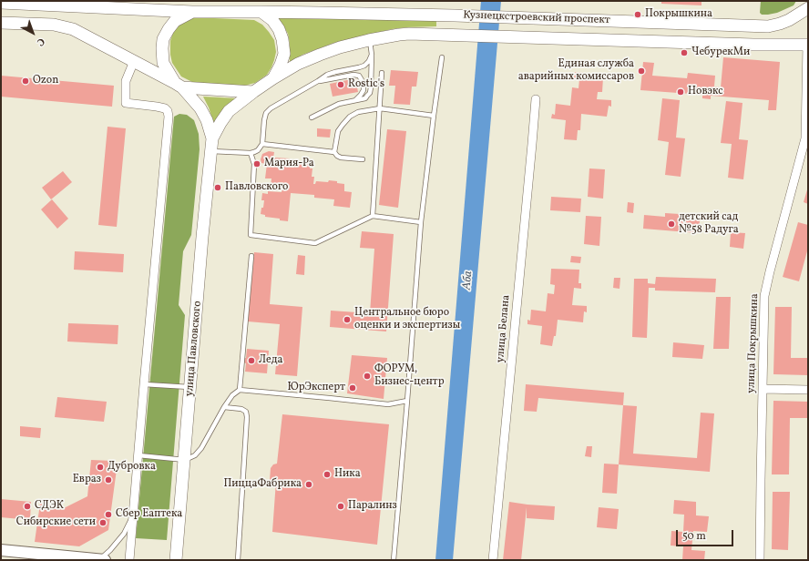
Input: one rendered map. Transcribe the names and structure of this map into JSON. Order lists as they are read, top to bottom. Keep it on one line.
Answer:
{"streets":{"main road":["Кузнецкстроевский проспект","улица Павловского"],"street":["улица Белана","улица Покрышкина"]},"crossings":[["Кузнецкстроевский проспект","улица Покрышкина"],["Кузнецкстроевский проспект","улица Павловского"]],"water":["Аба"],"places":["Покрышкина","ЧебурекМи","Единая служба аварийных комиссаров","Ozon","Rostic's","Новэкс","Мария-Ра","Павловского","детский сад №58 Радуга","Центральное бюро оценки и экспертизы","Леда","ФОРУМ, Бизнес-центр","ЮрЭксперт","Дубровка","Ника","Евраз","ПиццаФабрика","СДЭК","Паралинз","Сбер Еаптека","Сибирские сети"],"scale_bar":"50 m","north":"bottom right"}
